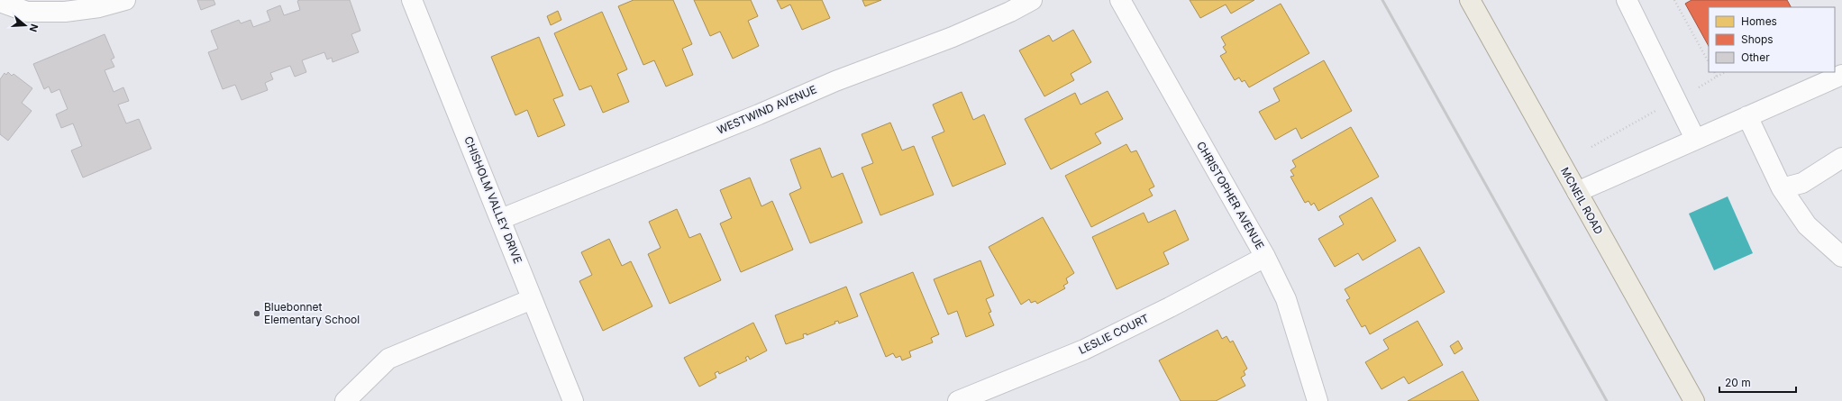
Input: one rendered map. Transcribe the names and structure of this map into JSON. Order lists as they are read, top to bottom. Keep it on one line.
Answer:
{"streets":{"main road":["MCNEIL ROAD"],"street":["WESTWIND AVENUE","CHRISTOPHER AVENUE","CHISHOLM VALLEY DRIVE","LESLIE COURT"]},"crossings":[["WESTWIND AVENUE","CHISHOLM VALLEY DRIVE"],["CHRISTOPHER AVENUE","LESLIE COURT"]],"places":["Bluebonnet Elementary School"],"legend":["Homes","Shops","Other"],"scale_bar":"20 m","north":"right"}
